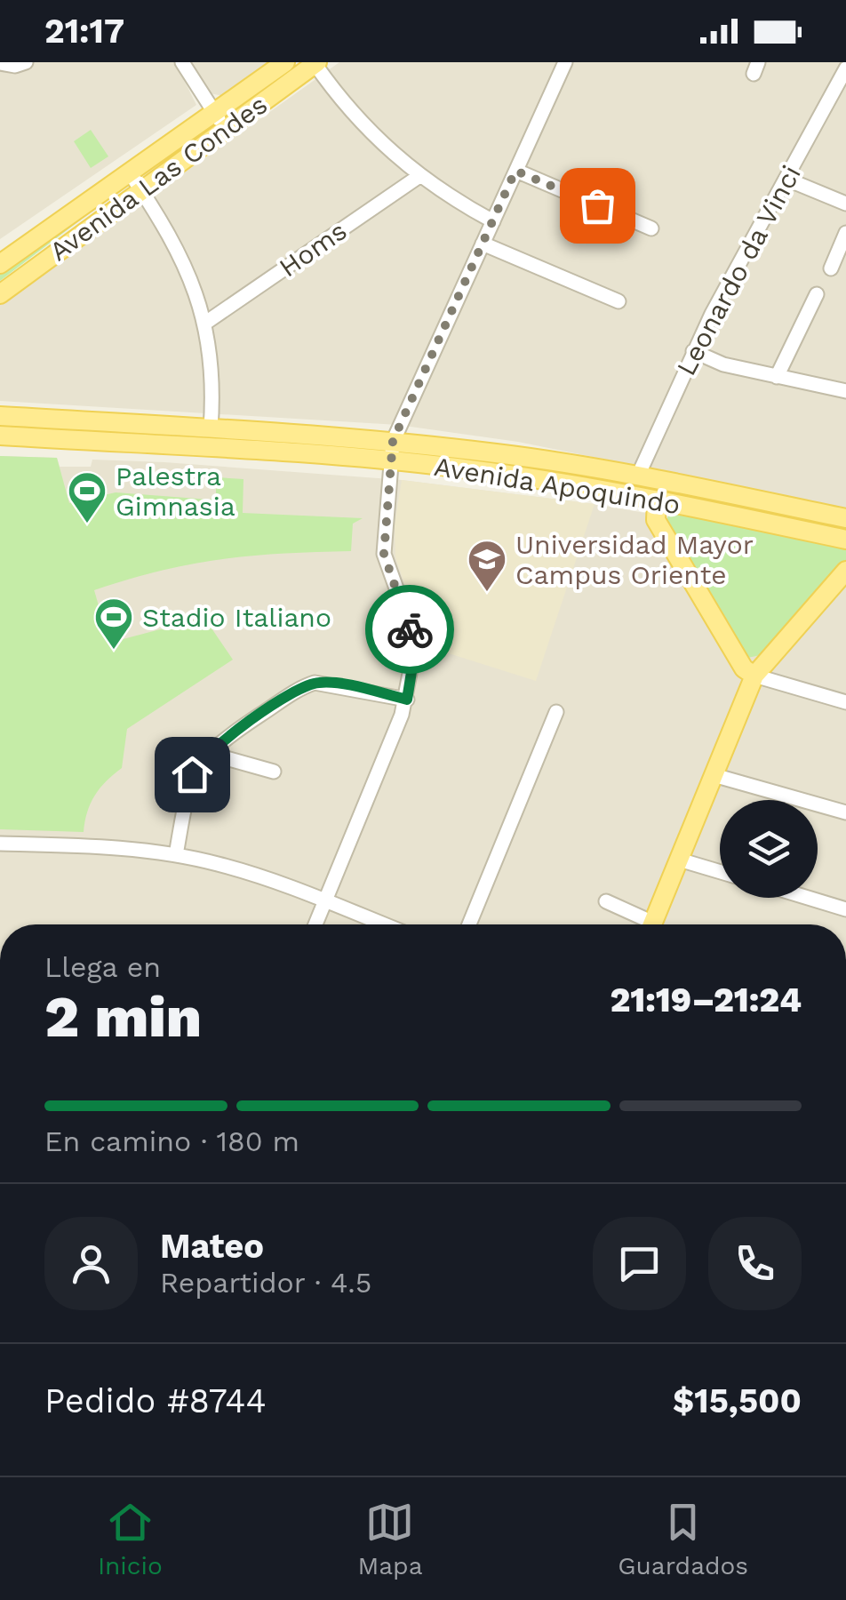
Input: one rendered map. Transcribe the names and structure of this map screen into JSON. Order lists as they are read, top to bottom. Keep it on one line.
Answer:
{"streets":{"main road":["Avenida Las Condes","Avenida Apoquindo"],"street":["Homs","Leonardo da Vinci"]},"crossings":[["Leonardo da Vinci","Avenida Apoquindo"]],"places":{"sports":["Palestra Gimnasia","Stadio Italiano"],"school or university":["Universidad Mayor Campus Oriente"]},"page":{"status":"21:17","heading":["2 min","Llega en","21:19–21:24"],"panel":["Mateo","Repartidor · 4.5","Pedido #8744","$15,500"],"bar":"En camino · 180 m","tabs":["Inicio","Mapa","Guardados"]}}
